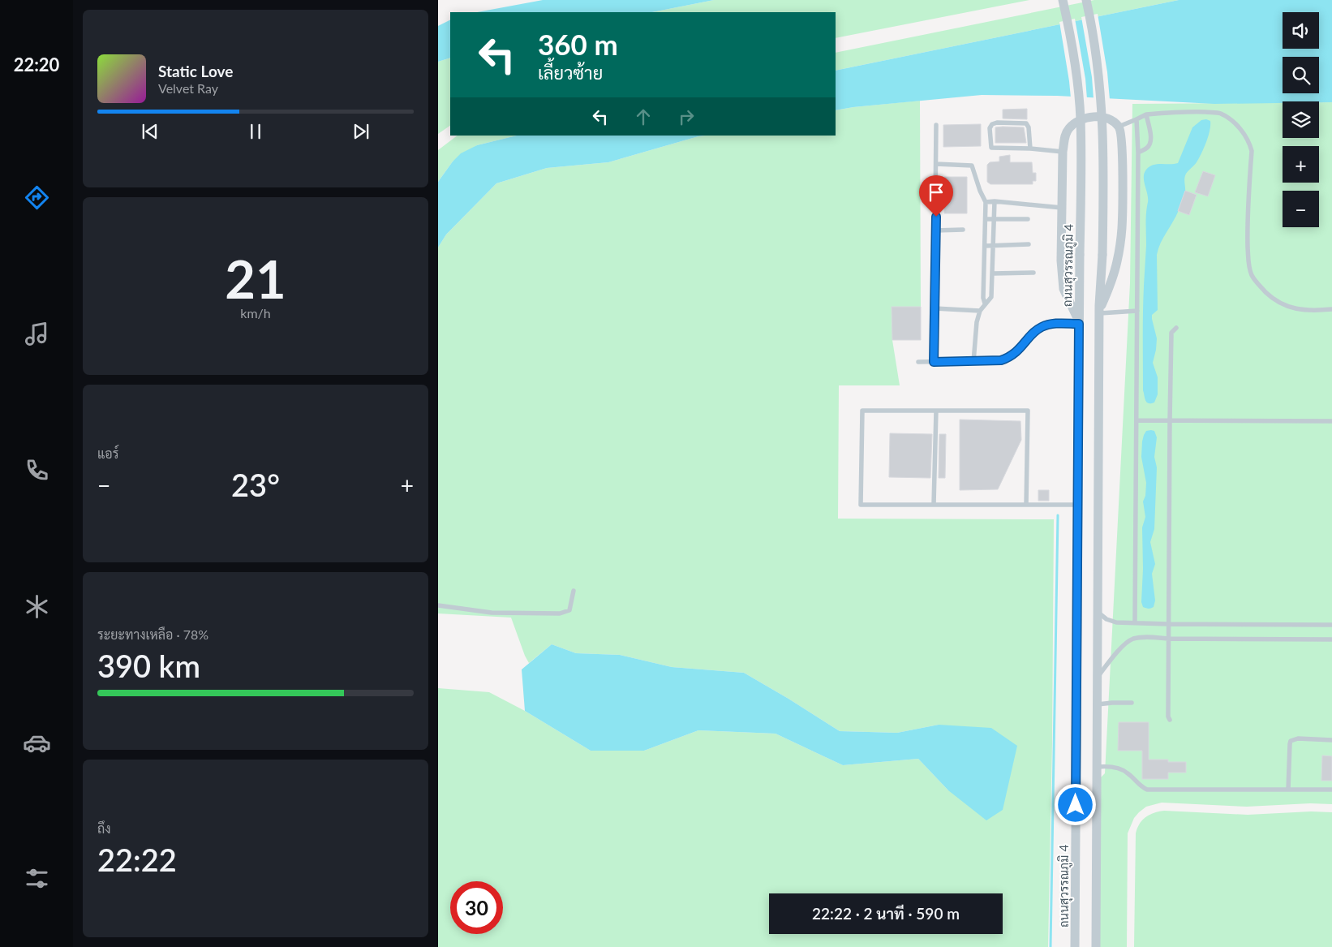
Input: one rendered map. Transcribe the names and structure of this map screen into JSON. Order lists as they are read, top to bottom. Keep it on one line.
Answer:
{"streets":{"street":["ถนนสุวรรณภูมิ 4"]},"page":{"tabs":"22:20","map_buttons":["+","−"],"turn":["360 m","เลี้ยวซ้าย"],"song":["Static Love","Velvet Ray"],"tile":[["21","km/h"],"แอร์",["ระยะทางเหลือ · 78%","390 km"],["ถึง","22:22"]],"heat":["−","23°","+"],"limit":"30","trip":"22:22 · 2 นาที · 590 m"}}
